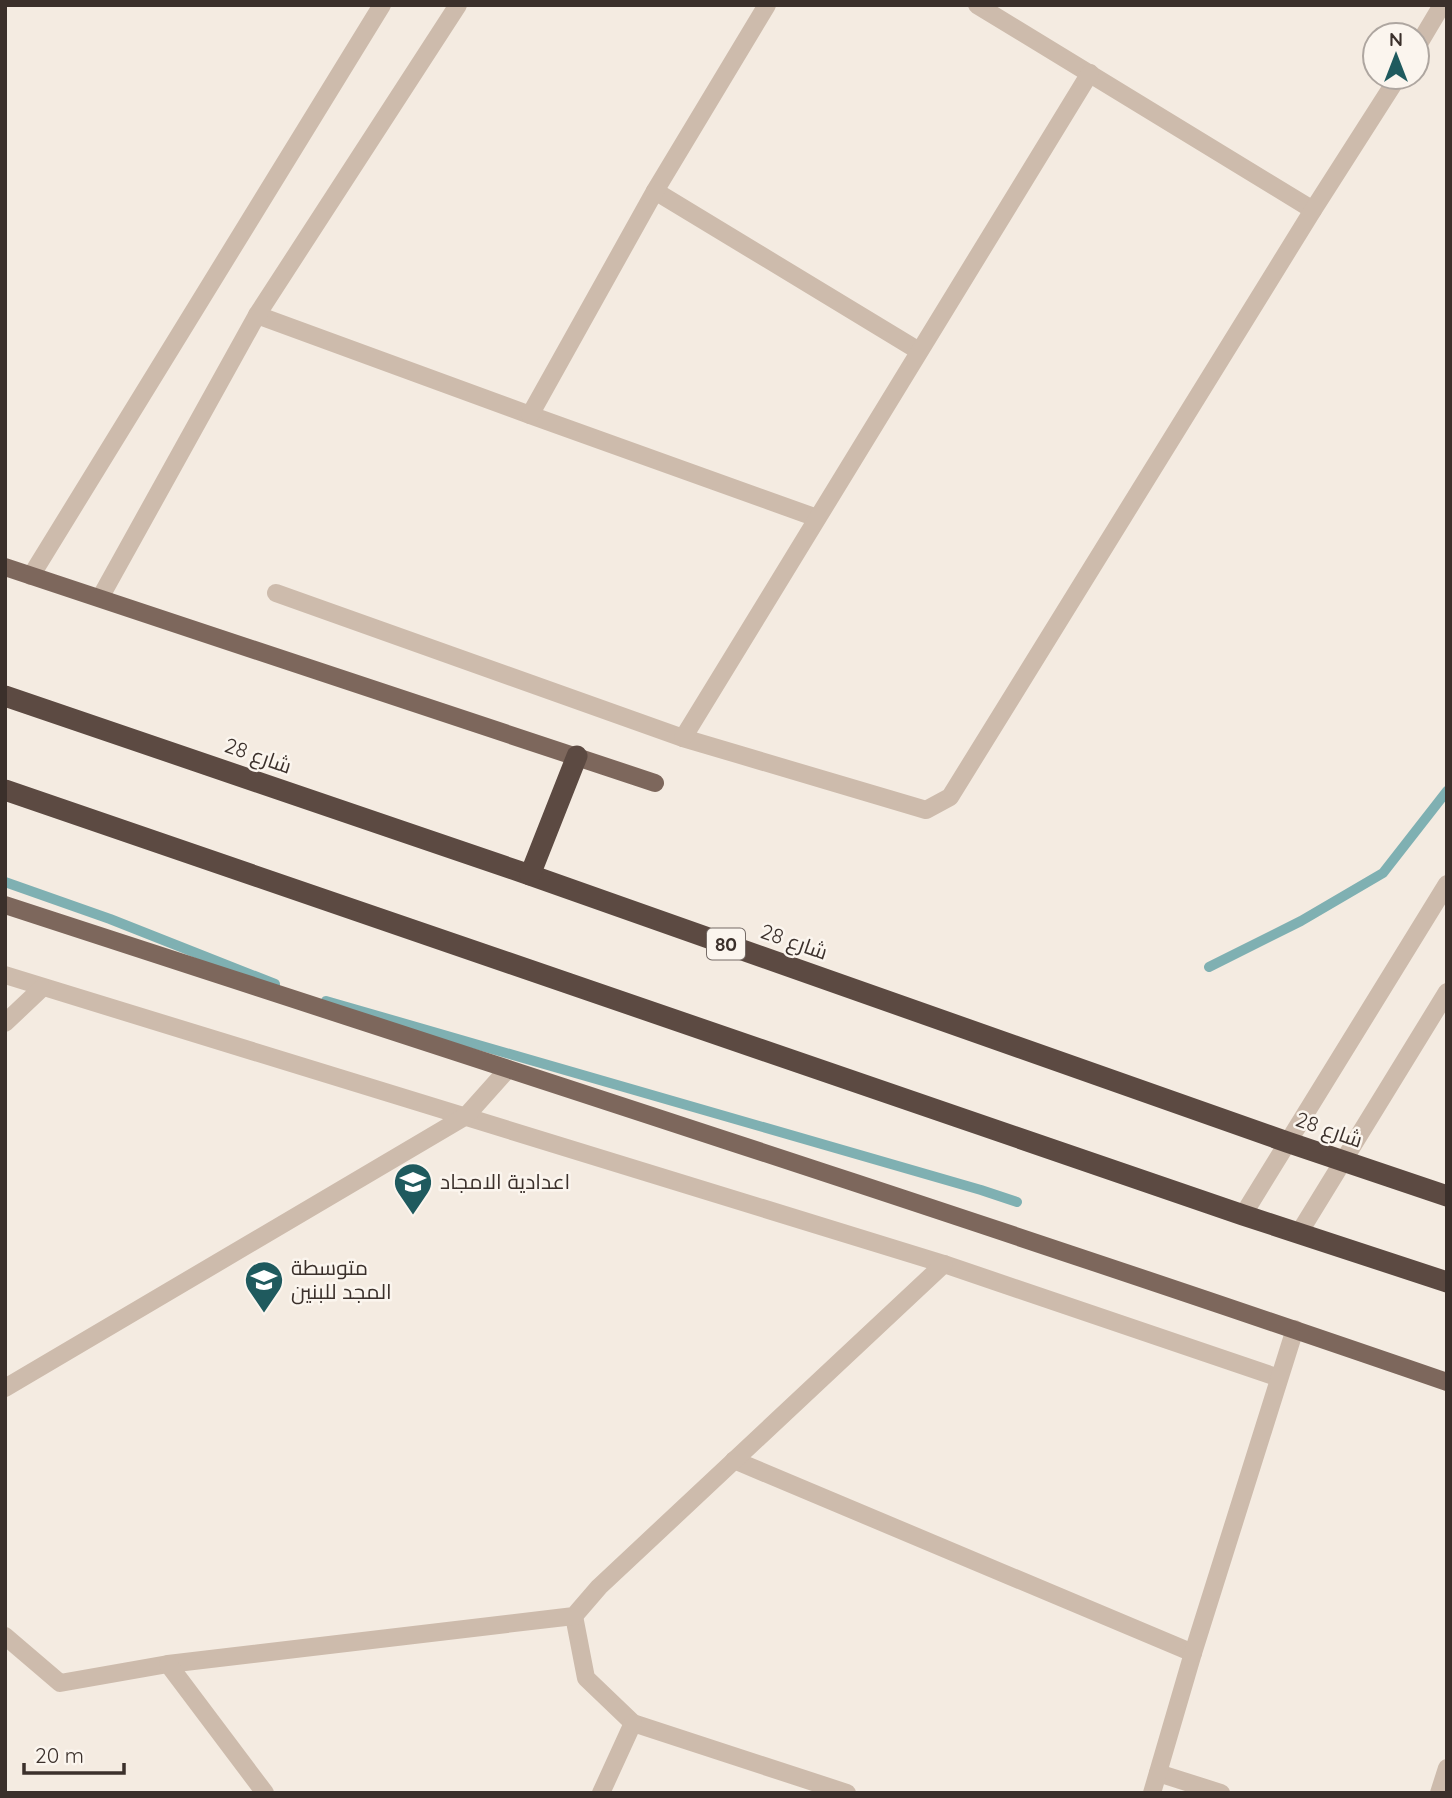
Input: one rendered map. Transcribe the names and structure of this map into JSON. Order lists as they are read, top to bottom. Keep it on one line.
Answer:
{"streets":{"highway":["شارع 28","80"]},"places":{"school or university":["اعدادية الامجاد","متوسطة المجد للبنين"]},"scale_bar":"20 m","north":"top"}
